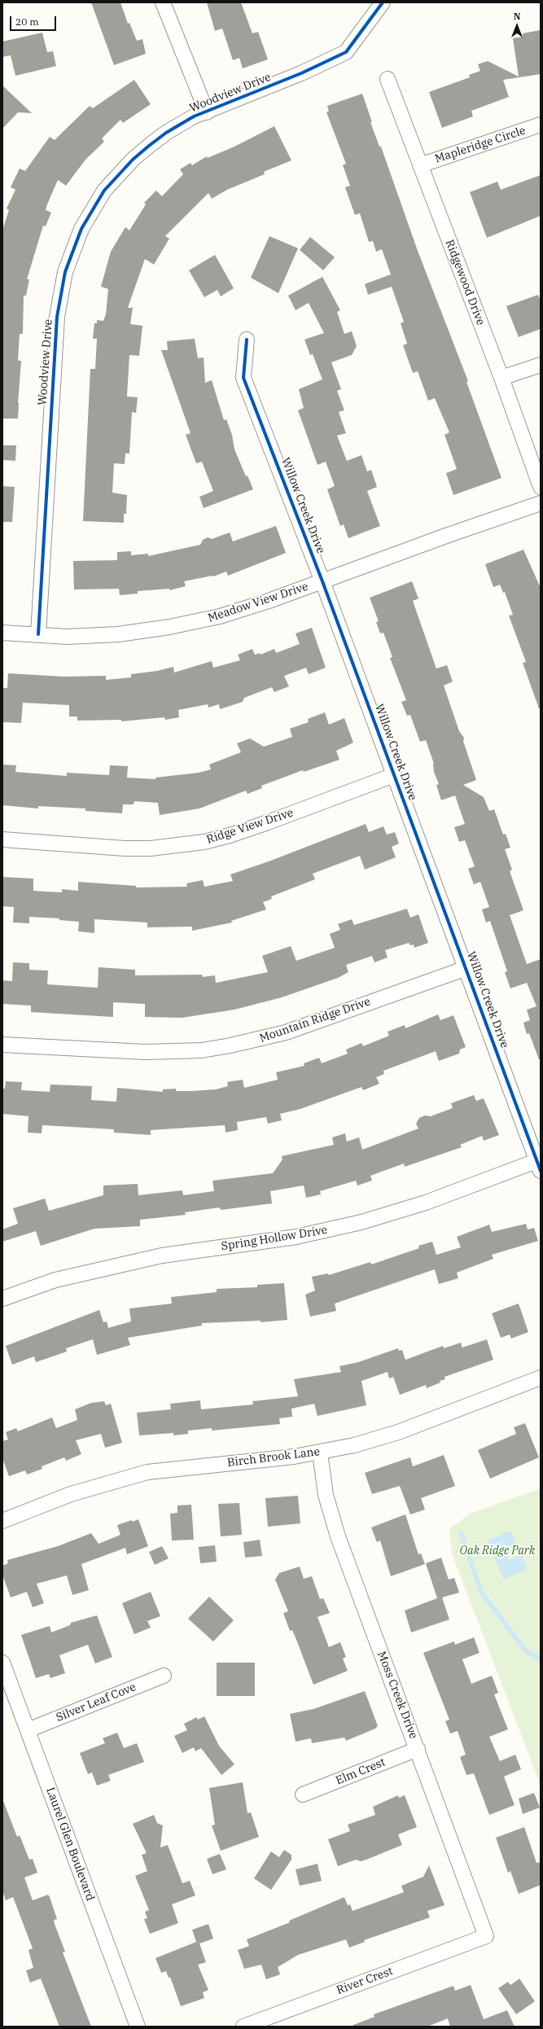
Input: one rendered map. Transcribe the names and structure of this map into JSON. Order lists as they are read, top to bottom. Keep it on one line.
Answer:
{"streets":{"street":["Woodview Drive","Mapleridge Circle","Ridgewood Drive","Willow Creek Drive","Meadow View Drive","Ridge View Drive","Mountain Ridge Drive","Spring Hollow Drive","Birch Brook Lane","Moss Creek Drive","Silver Leaf Cove","Elm Crest","Laurel Glen Boulevard","River Crest"]},"crossings":[["Woodview Drive","Meadow View Drive"],["Mapleridge Circle","Ridgewood Drive"],["Willow Creek Drive","Meadow View Drive"],["Willow Creek Drive","Ridge View Drive"],["Willow Creek Drive","Mountain Ridge Drive"],["Willow Creek Drive","Spring Hollow Drive"],["Birch Brook Lane","Moss Creek Drive"],["Moss Creek Drive","Elm Crest"],["Moss Creek Drive","River Crest"],["Silver Leaf Cove","Laurel Glen Boulevard"]],"parks":["Oak Ridge Park"],"scale_bar":"20 m","north":"top"}
